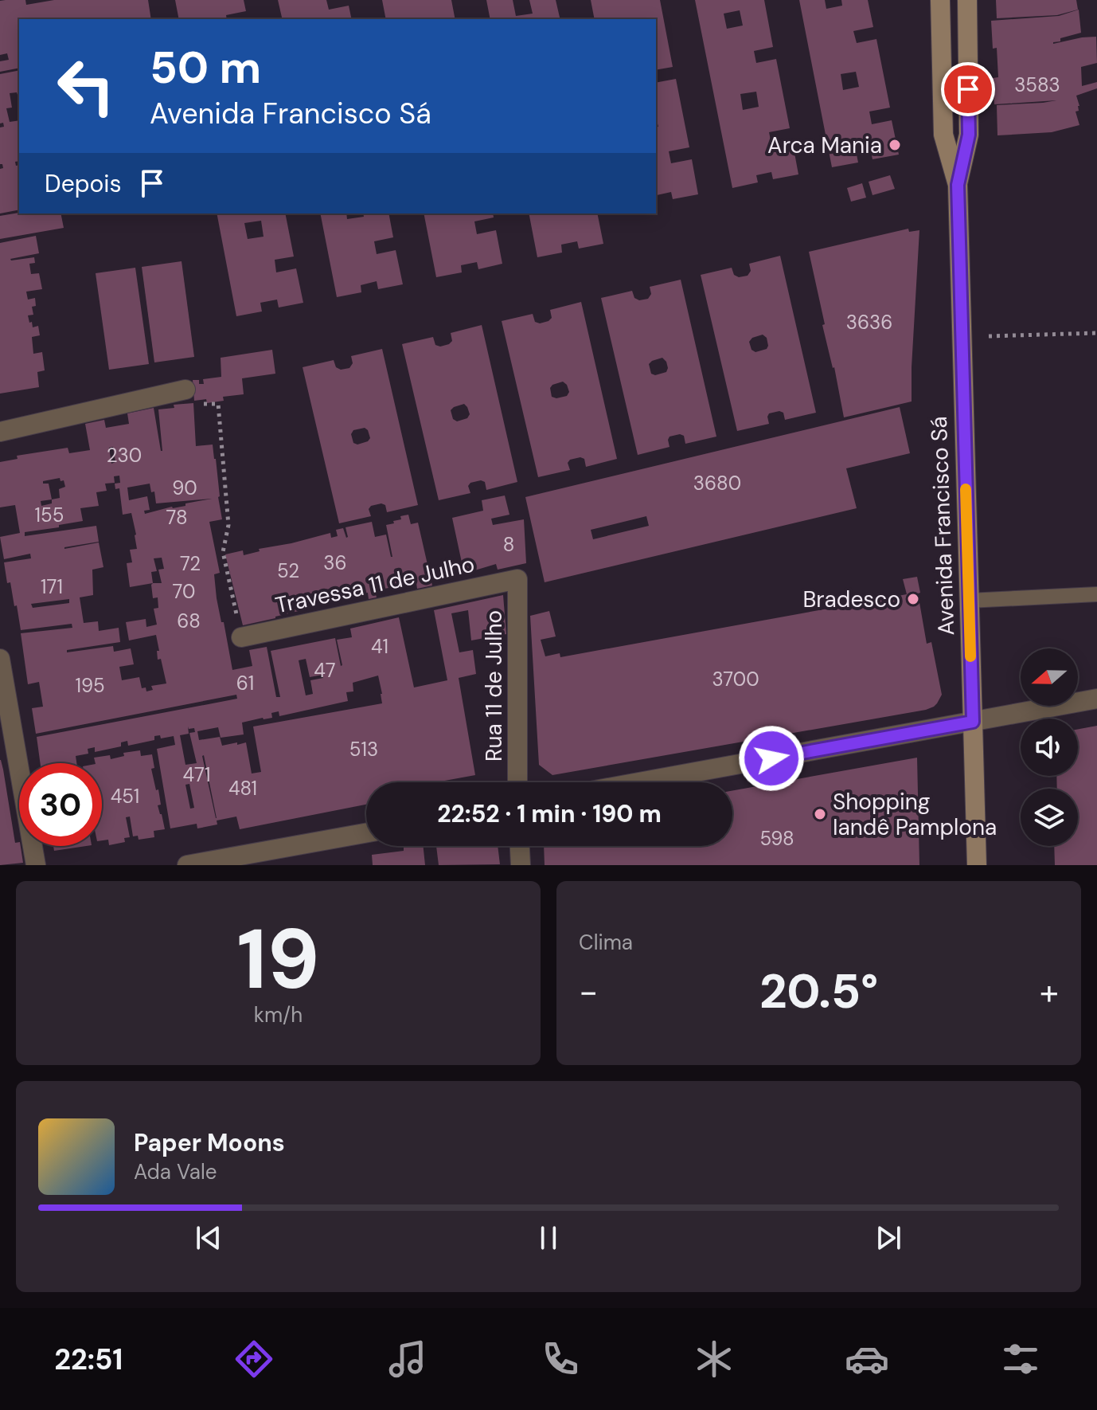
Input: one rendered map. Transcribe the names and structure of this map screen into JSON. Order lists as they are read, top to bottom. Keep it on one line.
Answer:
{"streets":{"main road":["Avenida Francisco Sá"],"street":["Travessa 11 de Julho","Rua 11 de Julho"]},"crossings":[["Travessa 11 de Julho","Rua 11 de Julho"]],"places":["Arca Mania","Bradesco","Shopping Iandê Pamplona"],"house_numbers":["3583","3636","230","3680","90","155","78","8","36","72","52","171","70","68","41","47","3700","61","195","513","471","481","451","598"],"north":"left","page":{"turn":["50 m","Avenida Francisco Sá"],"then":"Depois","limit":"30","trip":"22:52 · 1 min · 190 m","tile":[["19","km/h"],"Clima"],"heat":["−","20.5°","+"],"song":["Paper Moons","Ada Vale"],"tabs":"22:51"}}
